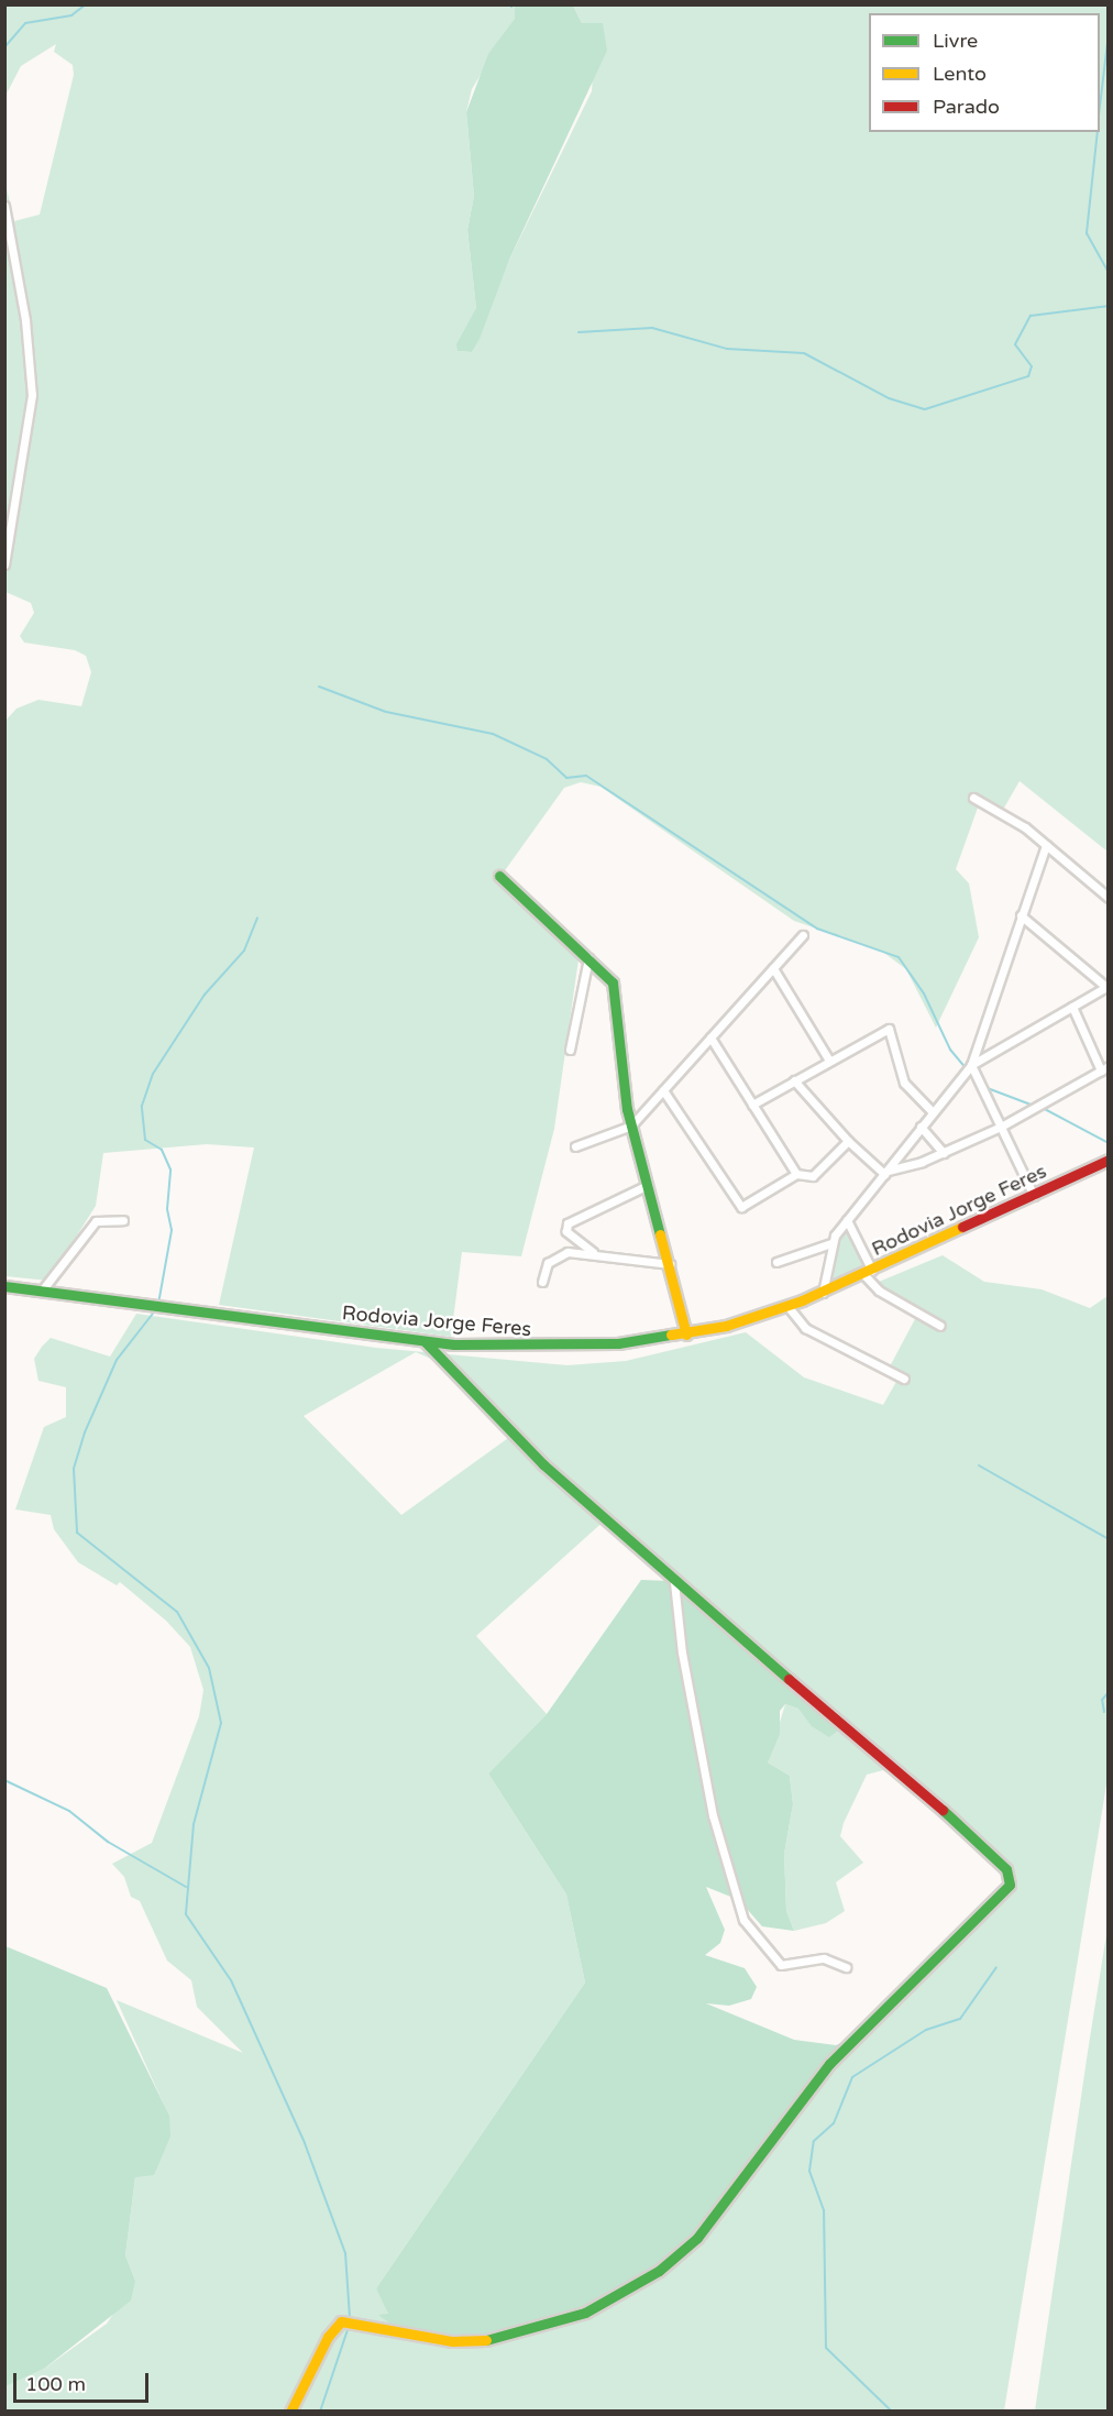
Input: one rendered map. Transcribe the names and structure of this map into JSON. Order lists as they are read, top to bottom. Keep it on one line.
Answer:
{"streets":{"street":["Rodovia Jorge Feres"]},"legend":["Livre","Lento","Parado"],"scale_bar":"100 m"}
